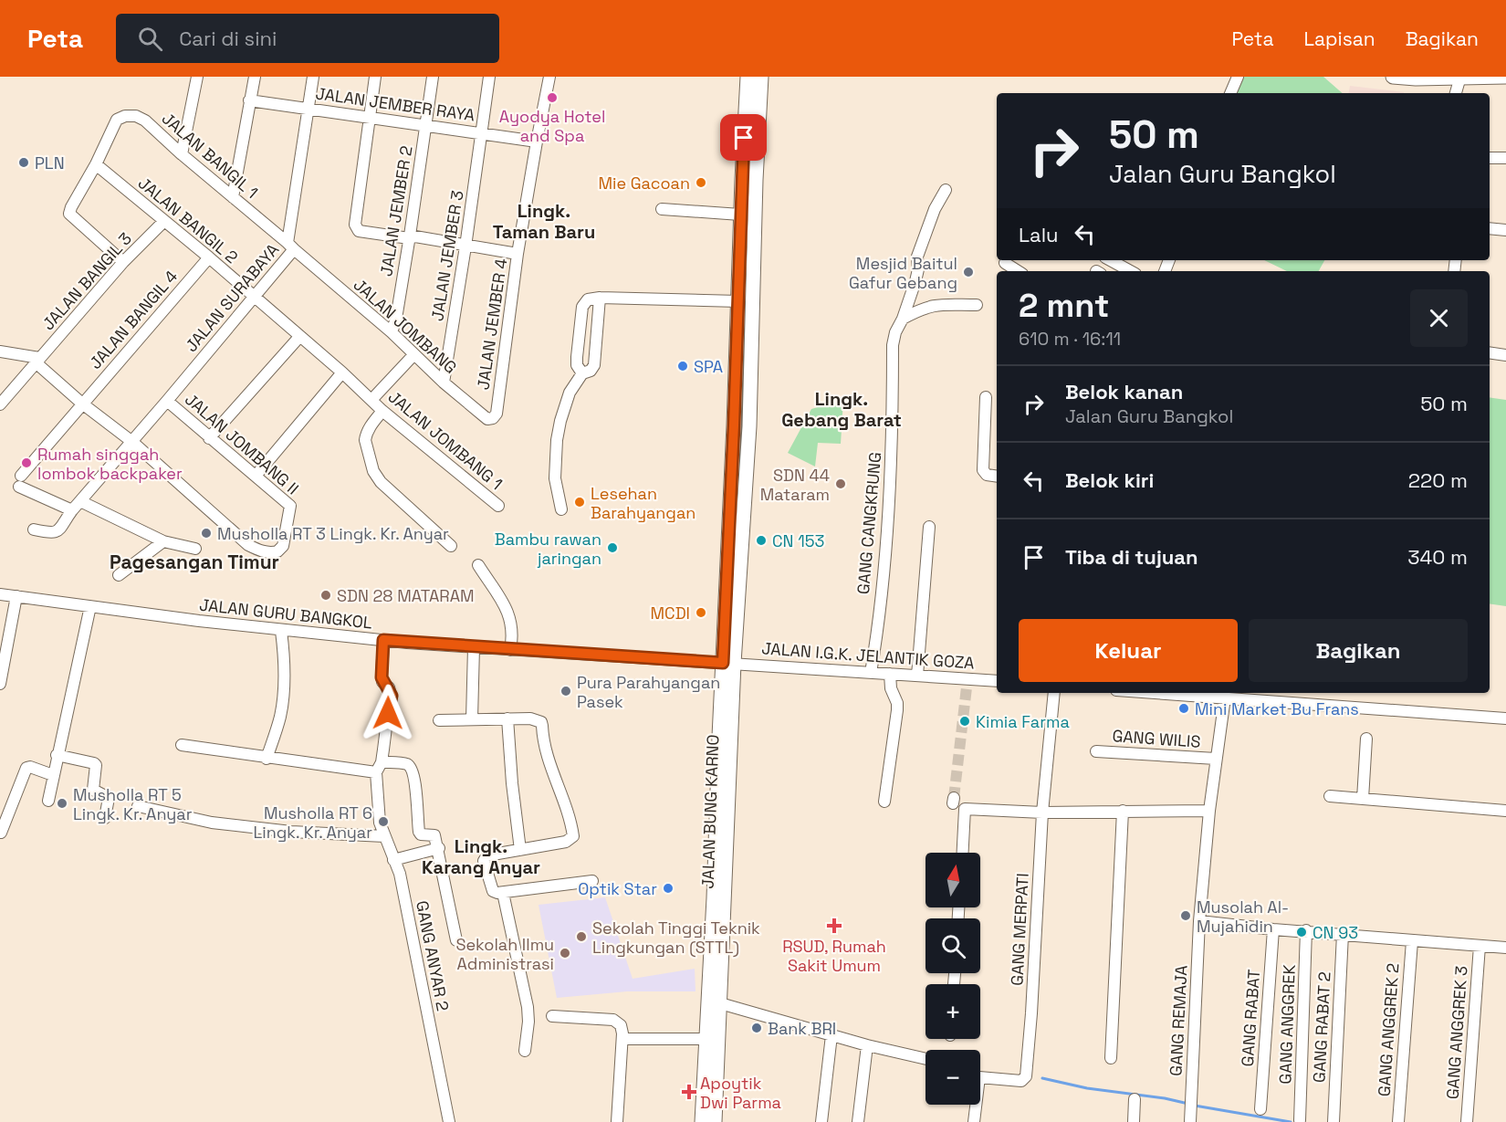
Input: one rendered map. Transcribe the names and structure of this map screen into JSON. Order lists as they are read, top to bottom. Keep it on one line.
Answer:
{"streets":{"street":["JALAN JEMBER RAYA","JALAN BANGIL 1","JALAN JEMBER 2","JALAN BANGIL 2","JALAN JEMBER 3","JALAN BANGIL 3","JALAN SURABAYA","JALAN BANGIL 4","JALAN JEMBER 4","JALAN JOMBANG","JALAN JOMBANG 1","JALAN JOMBANG II","GANG CANGKRUNG","JALAN GURU BANGKOL","JALAN I.G.K. JELANTIK GOZA","GANG WILIS","GANG MERPATI","GANG ANYAR 2","GANG RABAT","GANG REMAJA","GANG ANGGREK","GANG RABAT 2","GANG ANGGREK 2","GANG ANGGREK 3"]},"crossings":[["JALAN JEMBER RAYA","JALAN JEMBER 2"],["JALAN JEMBER RAYA","JALAN JEMBER 3"],["JALAN JEMBER RAYA","JALAN SURABAYA"],["JALAN JEMBER RAYA","JALAN JEMBER 4"],["JALAN BANGIL 1","JALAN BANGIL 2"],["JALAN BANGIL 1","JALAN BANGIL 3"],["JALAN BANGIL 1","JALAN SURABAYA"],["JALAN BANGIL 1","JALAN JOMBANG"],["JALAN JEMBER 2","JALAN JOMBANG"],["JALAN BANGIL 2","JALAN BANGIL 3"],["JALAN BANGIL 2","JALAN SURABAYA"],["JALAN BANGIL 2","JALAN BANGIL 4"],["JALAN BANGIL 2","JALAN JOMBANG 1"],["JALAN JEMBER 3","JALAN JOMBANG"],["JALAN SURABAYA","JALAN BANGIL 4"],["JALAN SURABAYA","JALAN JOMBANG"],["JALAN SURABAYA","JALAN JOMBANG 1"],["JALAN SURABAYA","JALAN JOMBANG II"],["JALAN JEMBER 4","JALAN JOMBANG"],["JALAN JOMBANG","JALAN JOMBANG 1"],["GANG CANGKRUNG","JALAN I.G.K. JELANTIK GOZA"],["JALAN GURU BANGKOL","JALAN I.G.K. JELANTIK GOZA"],["JALAN GURU BANGKOL","GANG ANYAR 2"],["GANG WILIS","GANG REMAJA"]],"districts":["Lingk. Taman Baru","Lingk. Gebang Barat","Pagesangan Timur","Lingk. Karang Anyar"],"places":{"other":["Ayodya Hotel and Spa","PLN","Mie Gacoan","Mesjid Baitul Gafur Gebang","SPA","Rumah singgah lombok backpaker","SDN 44 Mataram","Lesehan Barahyangan","Musholla RT 3 Lingk. Kr. Anyar","CN 153","Bambu rawan jaringan","SDN 28 MATARAM","MCDI","Pura Parahyangan Pasek","Mini Market Bu Frans","Kimia Farma","Musholla RT 5 Lingk. Kr. Anyar","Musholla RT 6 Lingk. Kr. Anyar","Optik Star","Musolah Al- Mujahidin","CN 93","Sekolah Tinggi Teknik Lingkungan (STTL)","Sekolah Ilmu Administrasi","Bank BRI"],"health":["RSUD, Rumah Sakit Umum","Apoytik Dwi Parma"]},"north":"top","page":{"header":"Peta","search":"Cari di sini","nav":["Peta","Lapisan","Bagikan"],"turn":["50 m","Jalan Guru Bangkol"],"then":"Lalu","heading":["2 mnt","610 m · 16:11"],"list":[{"name":"Belok kanan","note":"Jalan Guru Bangkol","value":"50 m"},{"name":"Belok kiri","value":"220 m"},{"name":"Tiba di tujuan","value":"340 m"}],"buttons":["Keluar","Bagikan"],"map_buttons":["+","−"]}}
